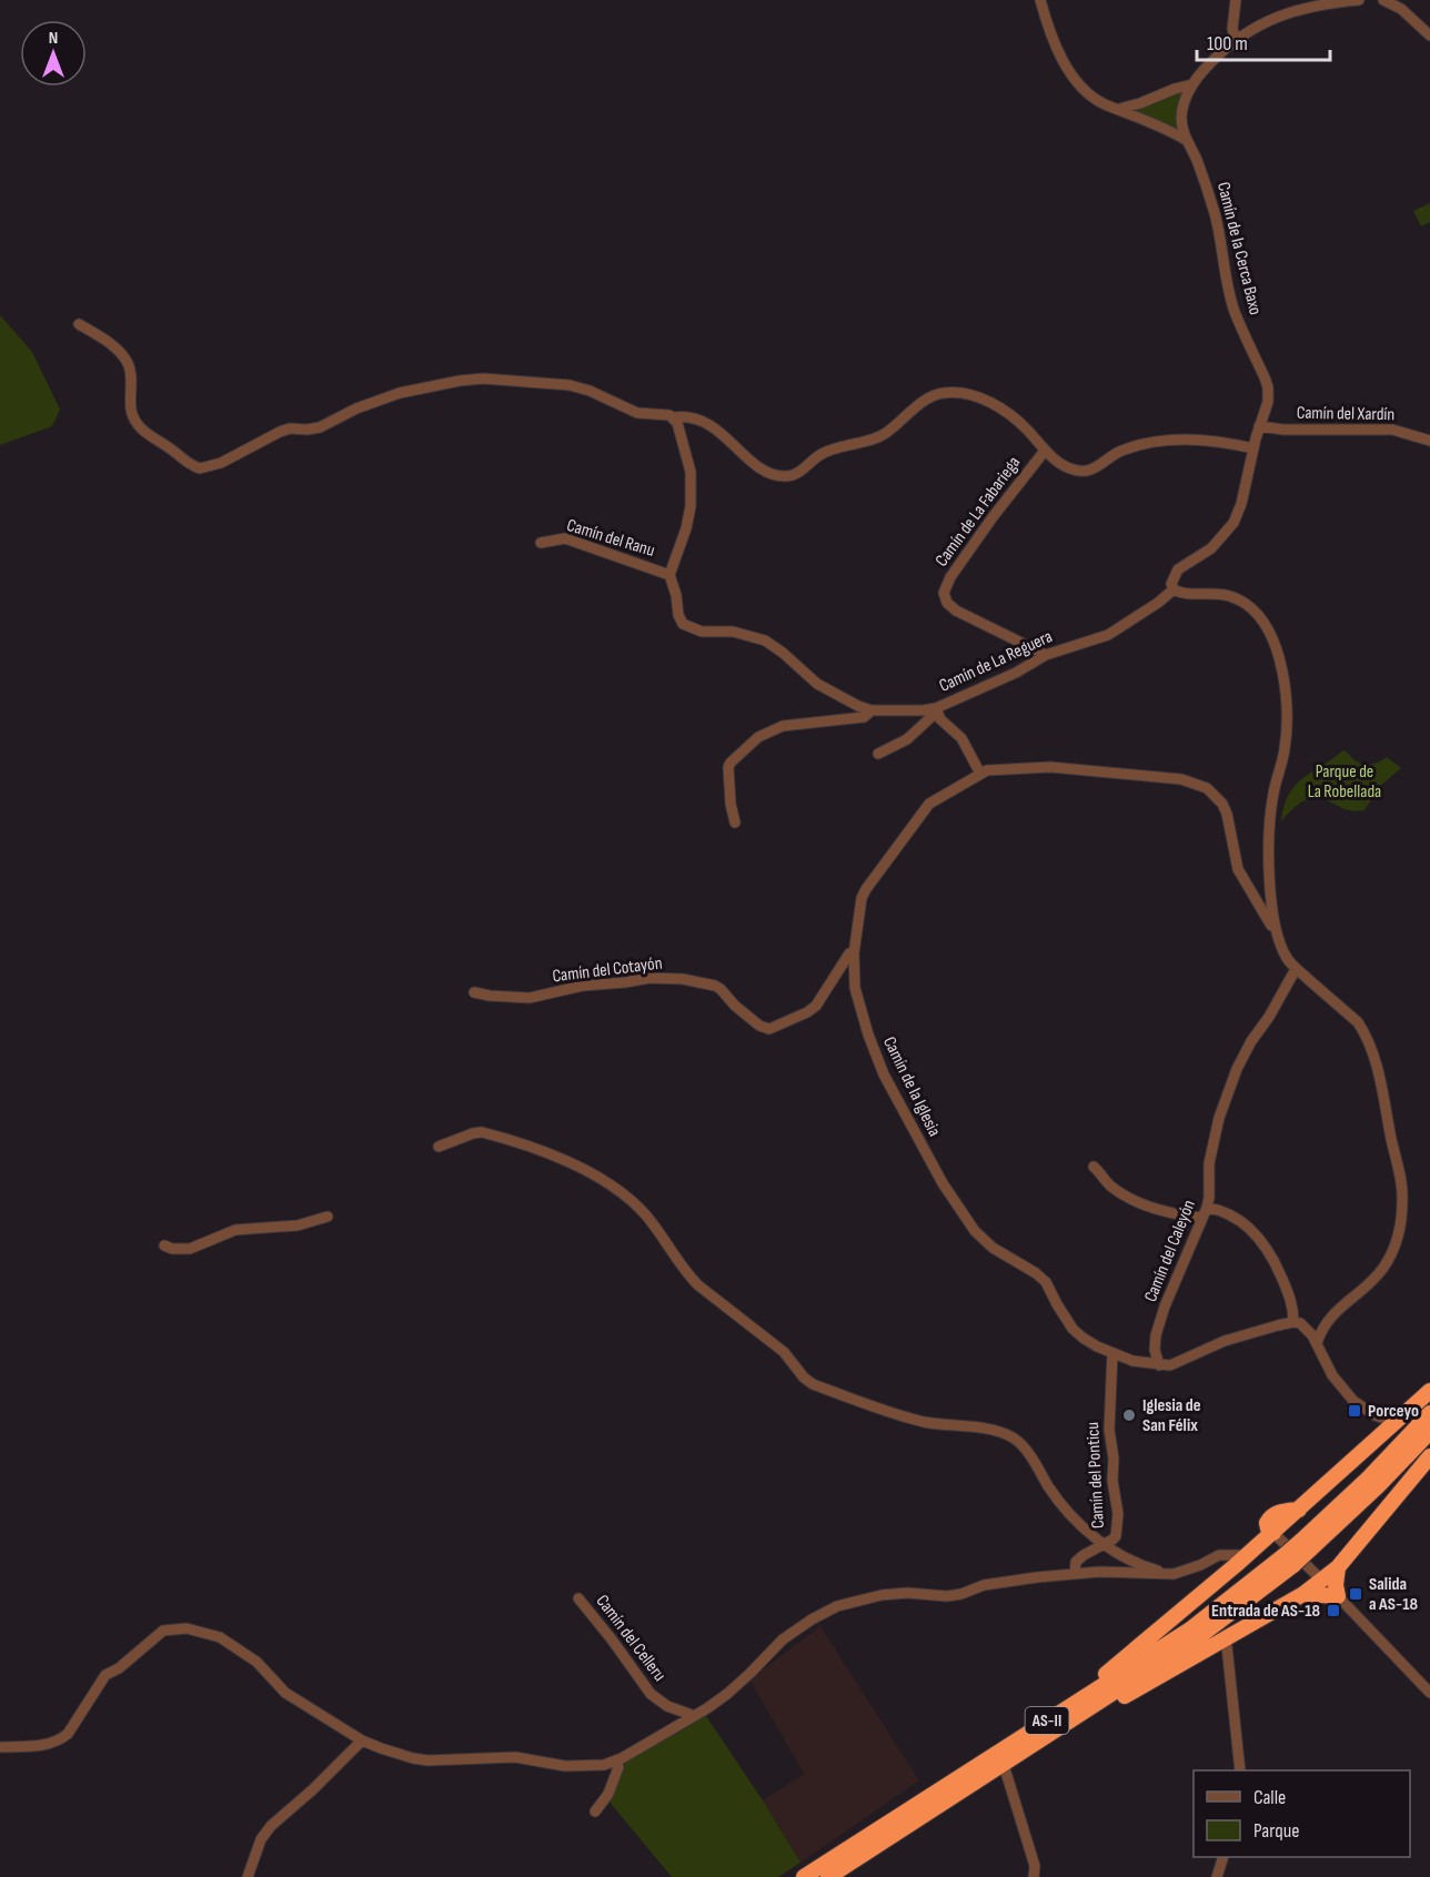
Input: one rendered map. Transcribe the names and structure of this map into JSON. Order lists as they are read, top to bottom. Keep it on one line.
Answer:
{"streets":{"highway":["AS-II"],"street":["Camín de la Cerca Baxo","Camín del Xardín","Camín de La Fabariega","Camín del Ranu","Camín de La Reguera","Camín del Cotayón","Camín de la Iglesia","Camín del Caleyón","Camín del Ponticu","Camín del Celleru"]},"crossings":[["Camín de la Cerca Baxo","Camín del Xardín"],["Camín de la Cerca Baxo","Camín de La Reguera"],["Camín de La Fabariega","Camín de La Reguera"],["Camín del Ranu","Camín de La Reguera"],["Camín del Cotayón","Camín de la Iglesia"],["Camín de la Iglesia","Camín del Caleyón"],["Camín de la Iglesia","Camín del Ponticu"]],"parks":["Parque de La Robellada"],"places":{"transit":["Porceyo","Salida a AS-18","Entrada de AS-18"],"other":["Iglesia de San Félix"]},"legend":["Calle","Parque"],"scale_bar":"100 m","north":"top"}
